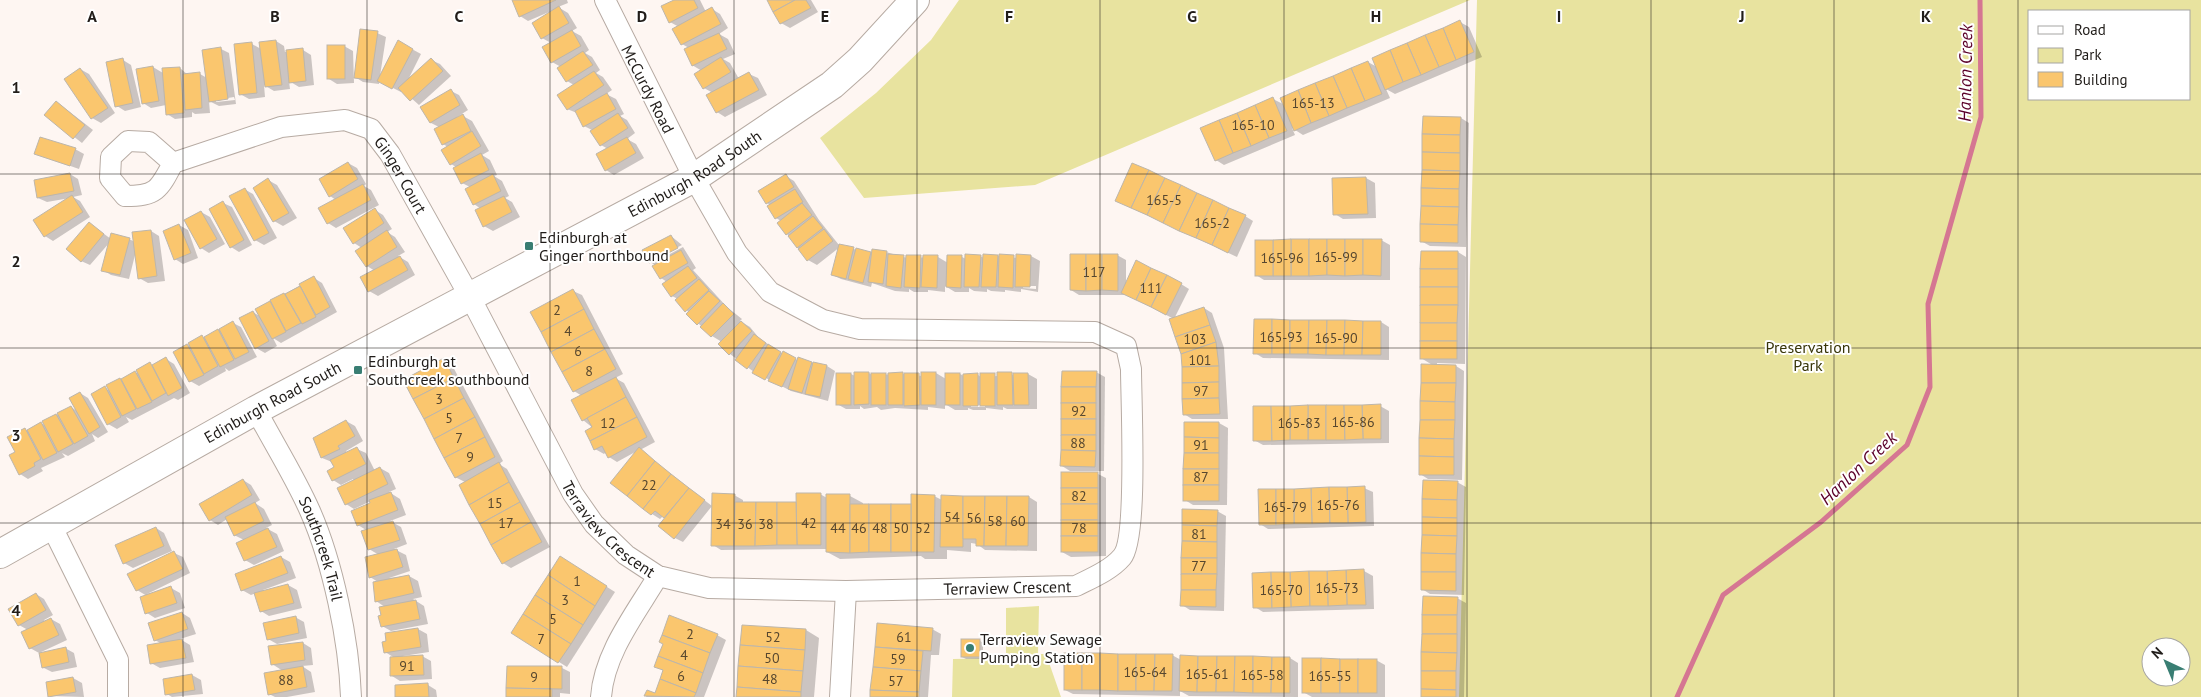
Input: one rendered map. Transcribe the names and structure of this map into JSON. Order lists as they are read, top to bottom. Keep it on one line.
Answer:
{"streets":{"main road":["Edinburgh Road South"],"street":["McCurdy Road","Ginger Court","Terraview Crescent","Southcreek Trail"]},"crossings":[["McCurdy Road","Edinburgh Road South"],["McCurdy Road","Terraview Crescent"],["Edinburgh Road South","Ginger Court"],["Edinburgh Road South","Terraview Crescent"],["Edinburgh Road South","Southcreek Trail"],["Ginger Court","Terraview Crescent"]],"water":["Hanlon Creek"],"parks":["Preservation Park"],"places":{"transit":["Edinburgh at Ginger northbound","Edinburgh at Southcreek southbound"],"other":["Terraview Sewage Pumping Station"]},"house_numbers":["165-13","165-10","165-5","165-2","165-99","165-96","117","111","2","4","165-93","165-90","103","6","101","8","97","3","92","5","165-86","12","165-83","7","88","91","9","87","22","82","15","165-76","165-79","54","56","58","60","17","42","34","36","38","44","46","48","50","52","78","81","77","1","165-73","165-70","3","5","2","52","61","7","4","50","59","91","165-64","165-61","165-58","6","165-55","9","48","88","57"],"legend":["Road","Park","Building"],"north":"top left","grid":{"columns":["A","B","C","D","E","F","G","H","I","J","K"],"rows":["1","2","3","4"]}}
